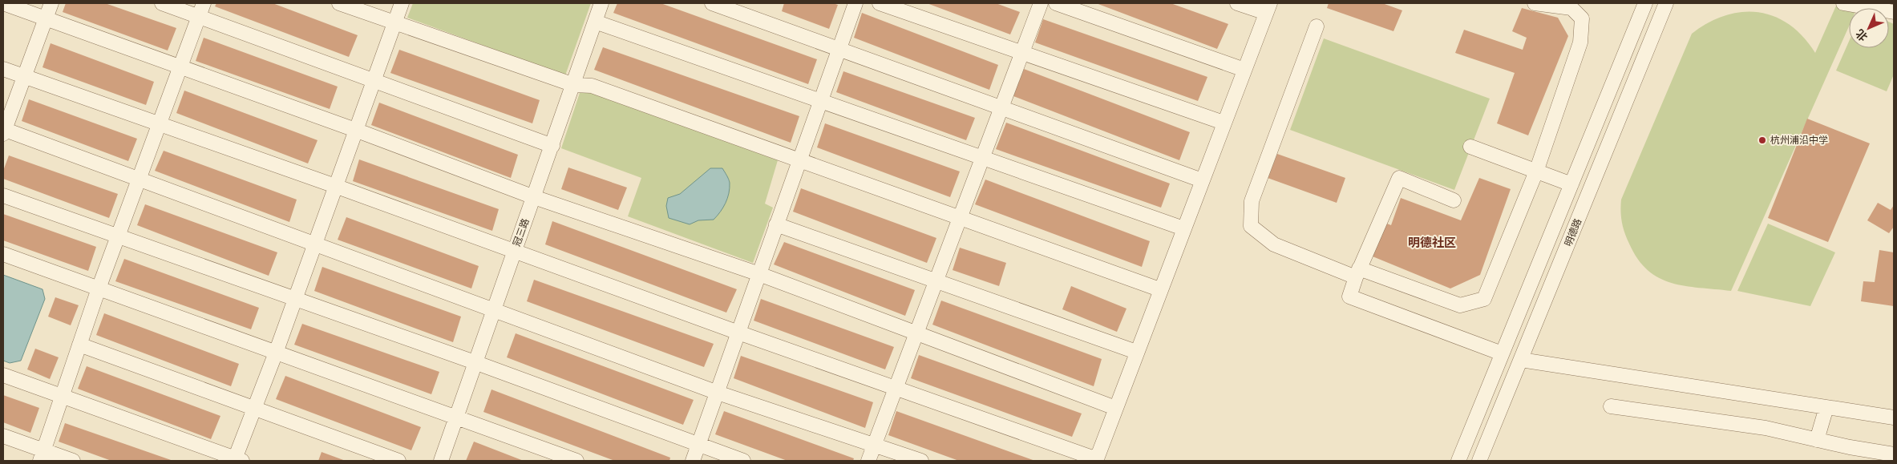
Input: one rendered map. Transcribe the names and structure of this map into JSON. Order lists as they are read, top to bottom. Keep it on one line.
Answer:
{"streets":{"street":["冠三路","明德路"]},"districts":["明德社区"],"places":["杭州浦沿中学"],"north":"bottom left"}
